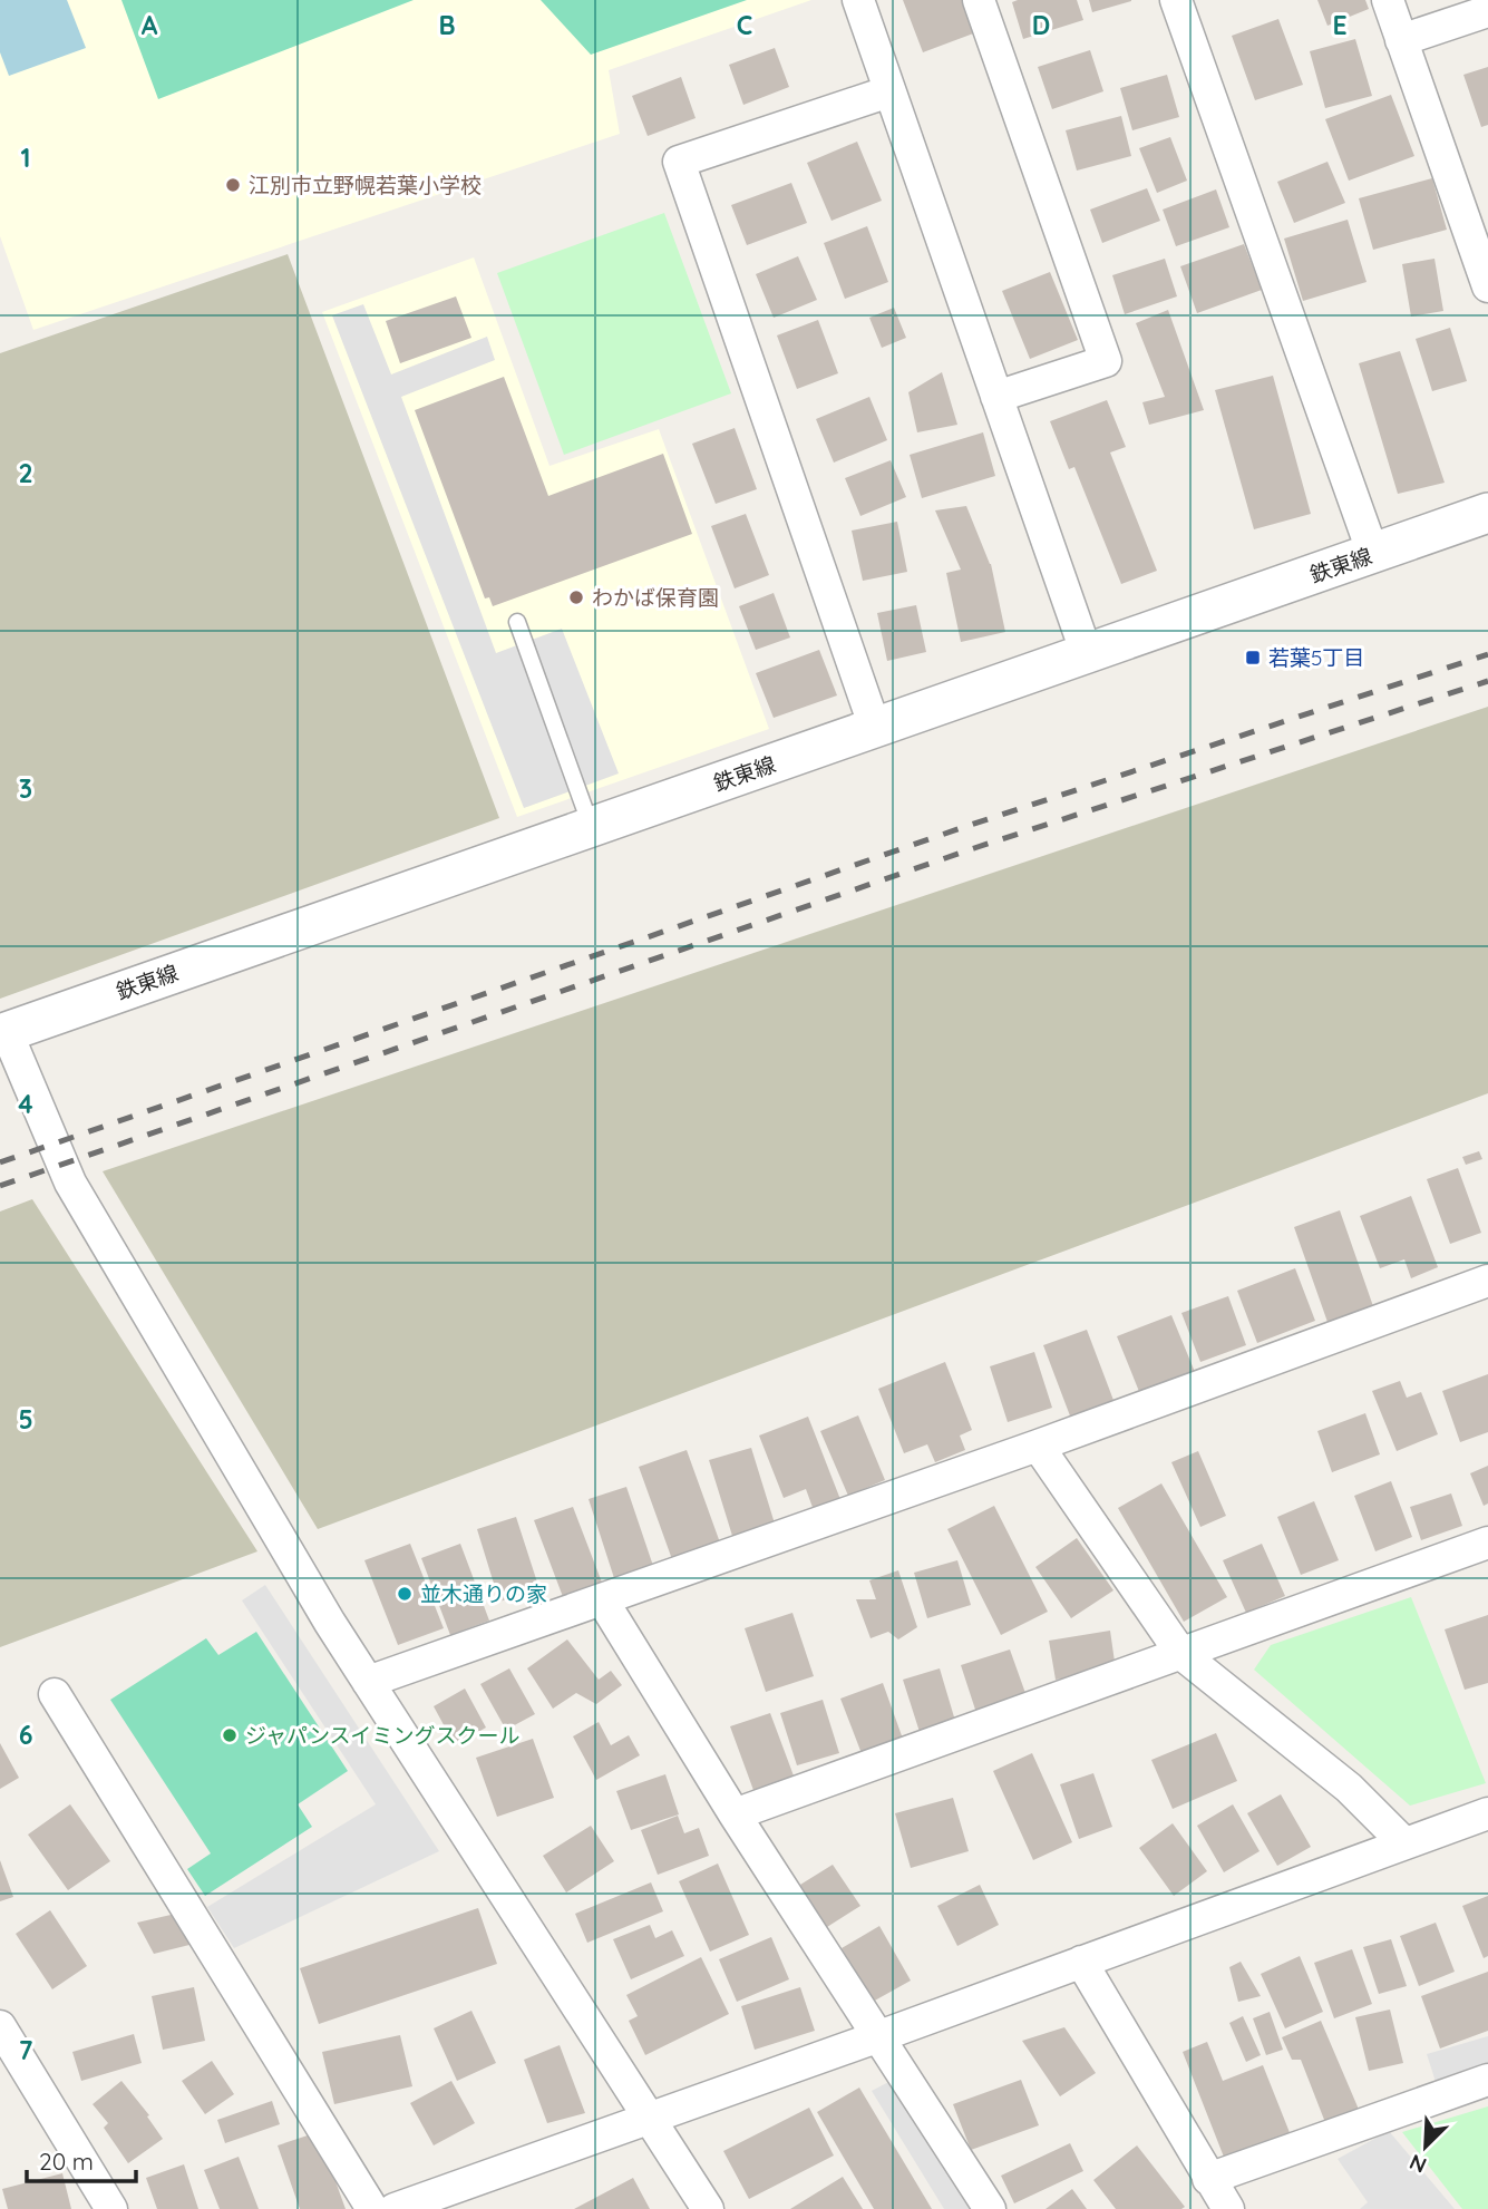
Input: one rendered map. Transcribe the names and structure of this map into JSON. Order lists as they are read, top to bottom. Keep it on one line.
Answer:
{"streets":{"street":["鉄東線"]},"places":{"other":["江別市立野幌若葉小学校","わかば保育園","並木通りの家","ジャパンスイミングスクール"],"transit":["若葉5丁目"]},"scale_bar":"20 m","north":"bottom left","grid":{"columns":["A","B","C","D","E"],"rows":["1","2","3","4","5","6","7"]}}
